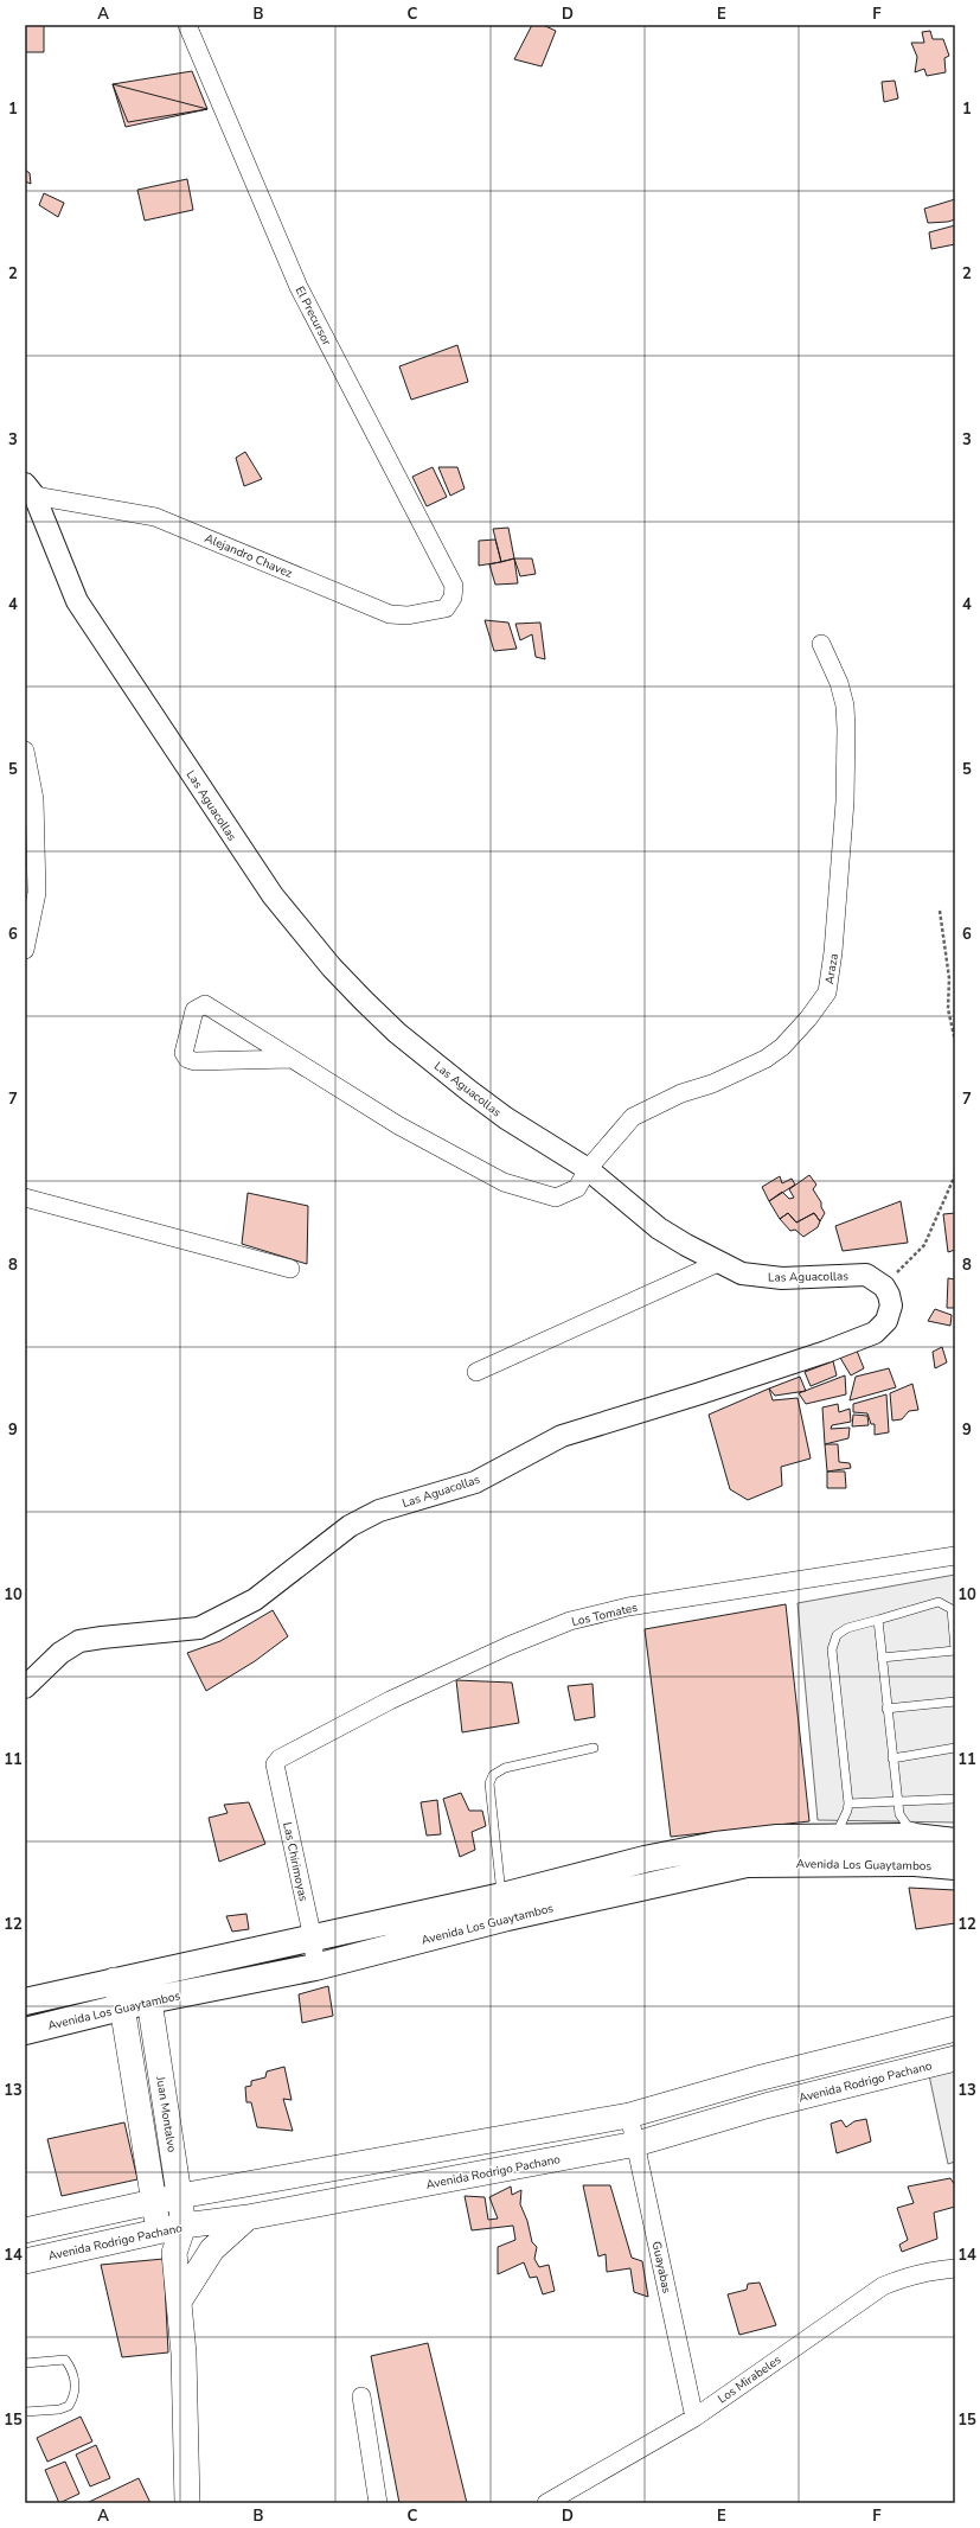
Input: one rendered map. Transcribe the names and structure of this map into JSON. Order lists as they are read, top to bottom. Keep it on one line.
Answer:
{"streets":{"main road":["Avenida Los Guaytambos","Avenida Rodrigo Pachano","Juan Montalvo"],"street":["El Precursor","Alejandro Chavez","Las Aguacollas","Araza","Los Tomates","Las Chirimoyas","Guayabas","Los Mirabeles"]},"crossings":[["El Precursor","Alejandro Chavez"],["Alejandro Chavez","Las Aguacollas"],["Las Aguacollas","Araza"],["Los Tomates","Las Chirimoyas"],["Las Chirimoyas","Avenida Los Guaytambos"],["Avenida Los Guaytambos","Juan Montalvo"],["Avenida Rodrigo Pachano","Juan Montalvo"],["Avenida Rodrigo Pachano","Guayabas"],["Guayabas","Los Mirabeles"]],"grid":{"columns":["A","B","C","D","E","F"],"rows":["1","2","3","4","5","6","7","8","9","10","11","12","13","14","15"]}}
